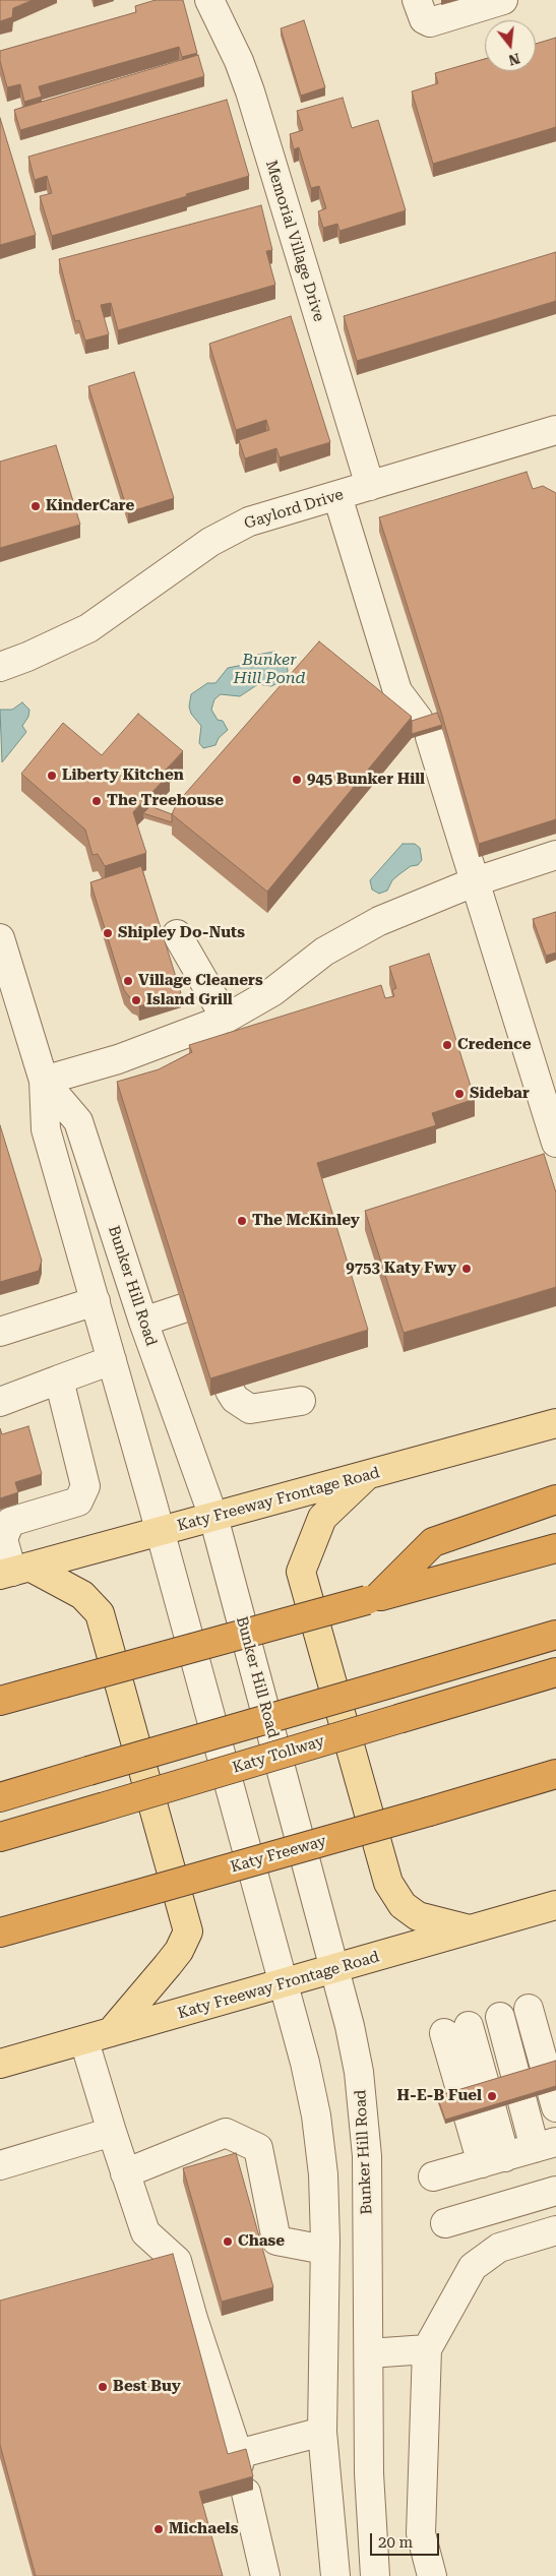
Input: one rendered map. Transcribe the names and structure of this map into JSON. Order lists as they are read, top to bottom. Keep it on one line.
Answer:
{"streets":{"highway":["Katy Tollway","Katy Freeway"],"main road":["Katy Freeway Frontage Road"],"street":["Memorial Village Drive","Gaylord Drive","Bunker Hill Road"]},"crossings":[["Memorial Village Drive","Gaylord Drive"],["Bunker Hill Road","Katy Freeway Frontage Road"]],"water":["Bunker Hill Pond"],"places":["KinderCare","Liberty Kitchen","945 Bunker Hill","The Treehouse","Shipley Do-Nuts","Village Cleaners","Island Grill","Credence","Sidebar","The McKinley","9753 Katy Fwy","H-E-B Fuel","Chase","Best Buy","Michaels"],"scale_bar":"20 m","north":"bottom"}
